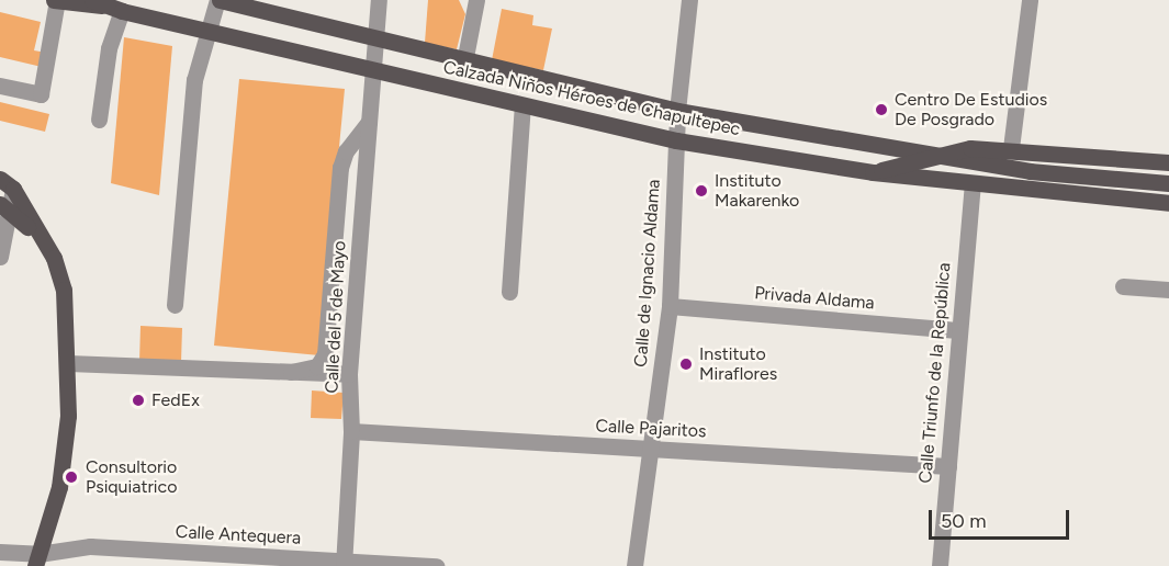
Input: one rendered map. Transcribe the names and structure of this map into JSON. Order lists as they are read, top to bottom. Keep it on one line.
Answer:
{"streets":{"main road":["Calzada Niños Héroes de Chapultepec"],"street":["Calle de Ignacio Aldama","Privada Aldama","Calle del 5 de Mayo","Calle Triunfo de la República","Calle Pajaritos","Calle Antequera"]},"crossings":[["Calzada Niños Héroes de Chapultepec","Calle de Ignacio Aldama"],["Calzada Niños Héroes de Chapultepec","Calle del 5 de Mayo"],["Calzada Niños Héroes de Chapultepec","Calle Triunfo de la República"],["Calle de Ignacio Aldama","Privada Aldama"],["Calle de Ignacio Aldama","Calle Pajaritos"],["Privada Aldama","Calle Triunfo de la República"],["Calle del 5 de Mayo","Calle Pajaritos"],["Calle del 5 de Mayo","Calle Antequera"],["Calle Triunfo de la República","Calle Pajaritos"]],"places":["Centro De Estudios De Posgrado","Instituto Makarenko","Instituto Miraflores","FedEx","Consultorio Psiquiatrico"],"scale_bar":"50 m"}
